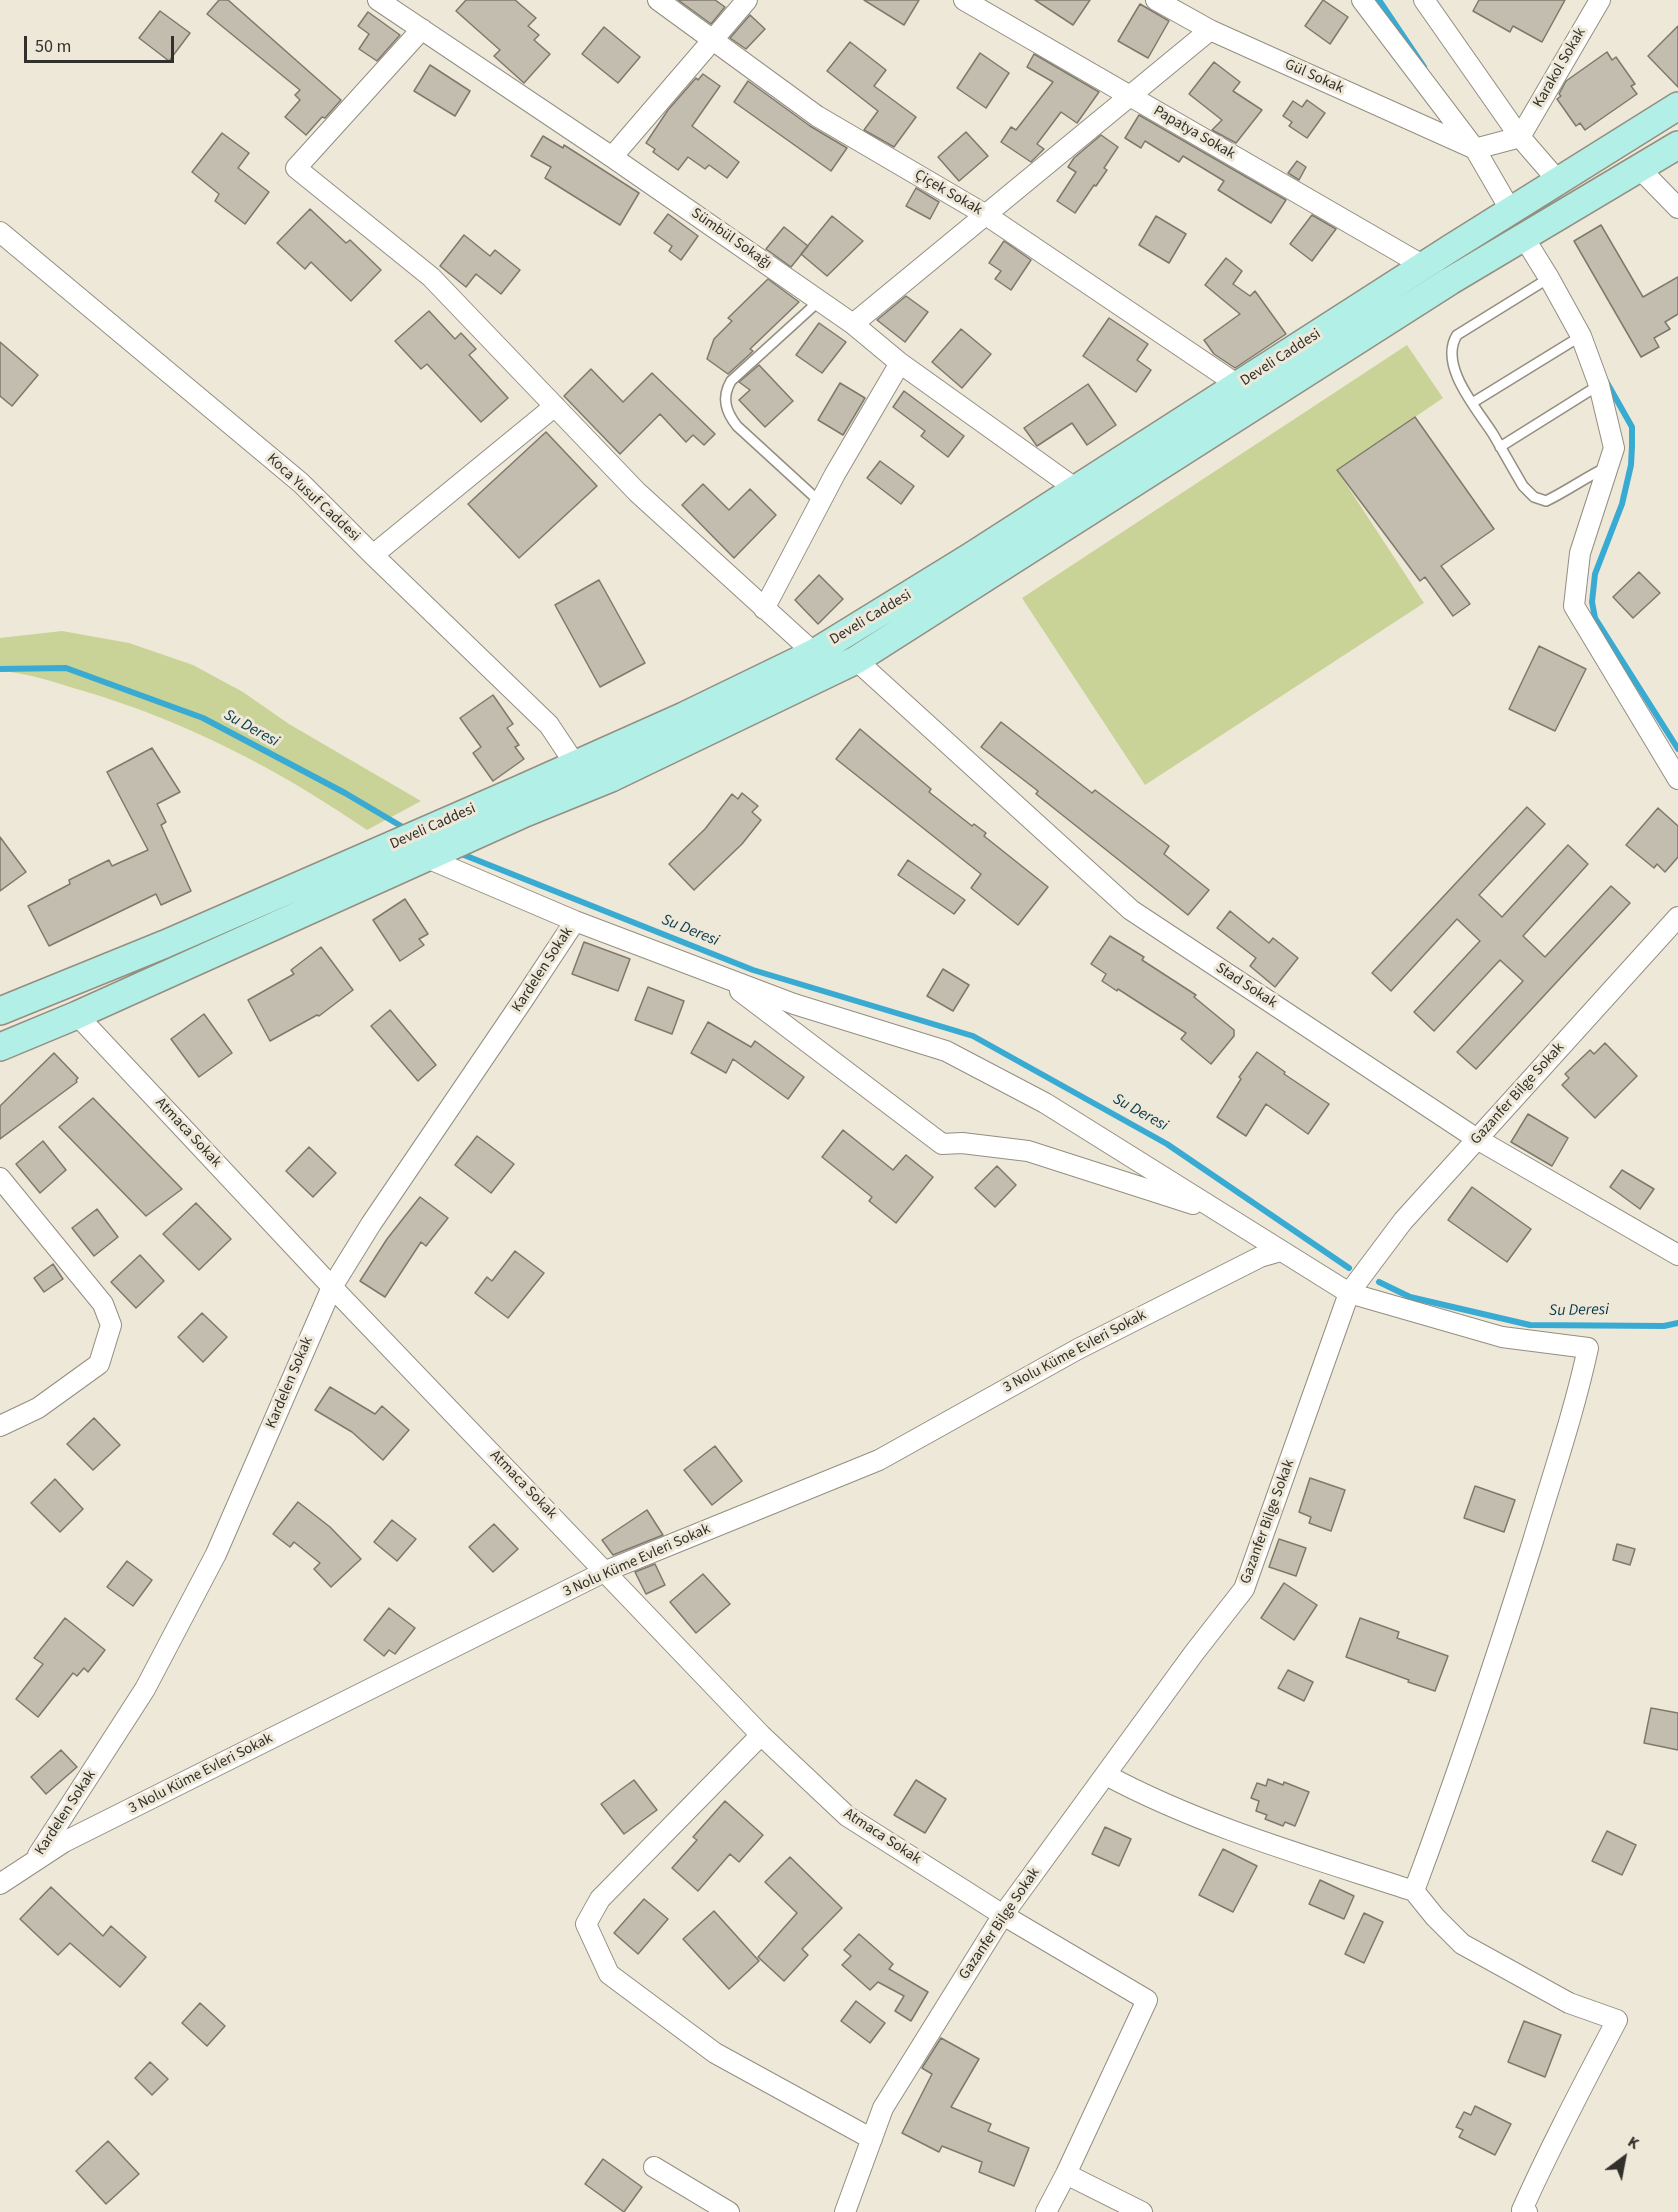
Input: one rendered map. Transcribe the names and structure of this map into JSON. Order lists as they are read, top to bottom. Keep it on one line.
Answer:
{"streets":{"main road":["Develi Caddesi"],"street":["Karakol Sokak","Gül Sokak","Papatya Sokak","Çiçek Sokak","Sümbül Sokağı","Koca Yusuf Caddesi","Kardelen Sokak","Stad Sokak","Gazanfer Bilge Sokak","Atmaca Sokak","3 Nolu Küme Evleri Sokak"]},"crossings":[["Papatya Sokak","Develi Caddesi"],["Çiçek Sokak","Develi Caddesi"],["Sümbül Sokağı","Develi Caddesi"],["Develi Caddesi","Koca Yusuf Caddesi"],["Develi Caddesi","Stad Sokak"],["Develi Caddesi","Atmaca Sokak"],["Kardelen Sokak","Atmaca Sokak"],["Kardelen Sokak","3 Nolu Küme Evleri Sokak"],["Stad Sokak","Gazanfer Bilge Sokak"],["Gazanfer Bilge Sokak","Atmaca Sokak"],["Atmaca Sokak","3 Nolu Küme Evleri Sokak"]],"water":["Su Deresi"],"scale_bar":"50 m","north":"top right"}
